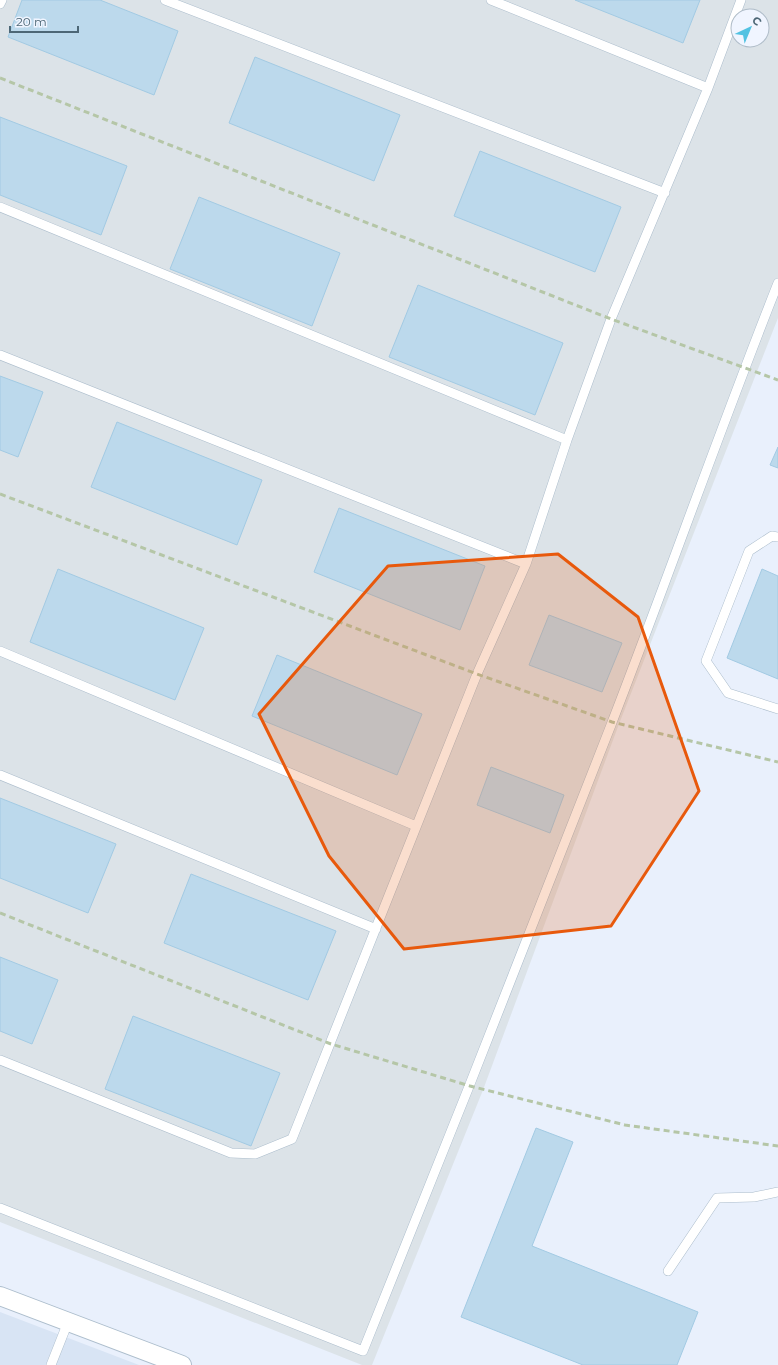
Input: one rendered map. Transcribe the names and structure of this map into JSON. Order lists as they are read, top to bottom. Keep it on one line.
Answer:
{"scale_bar":"20 m","north":"top right"}
